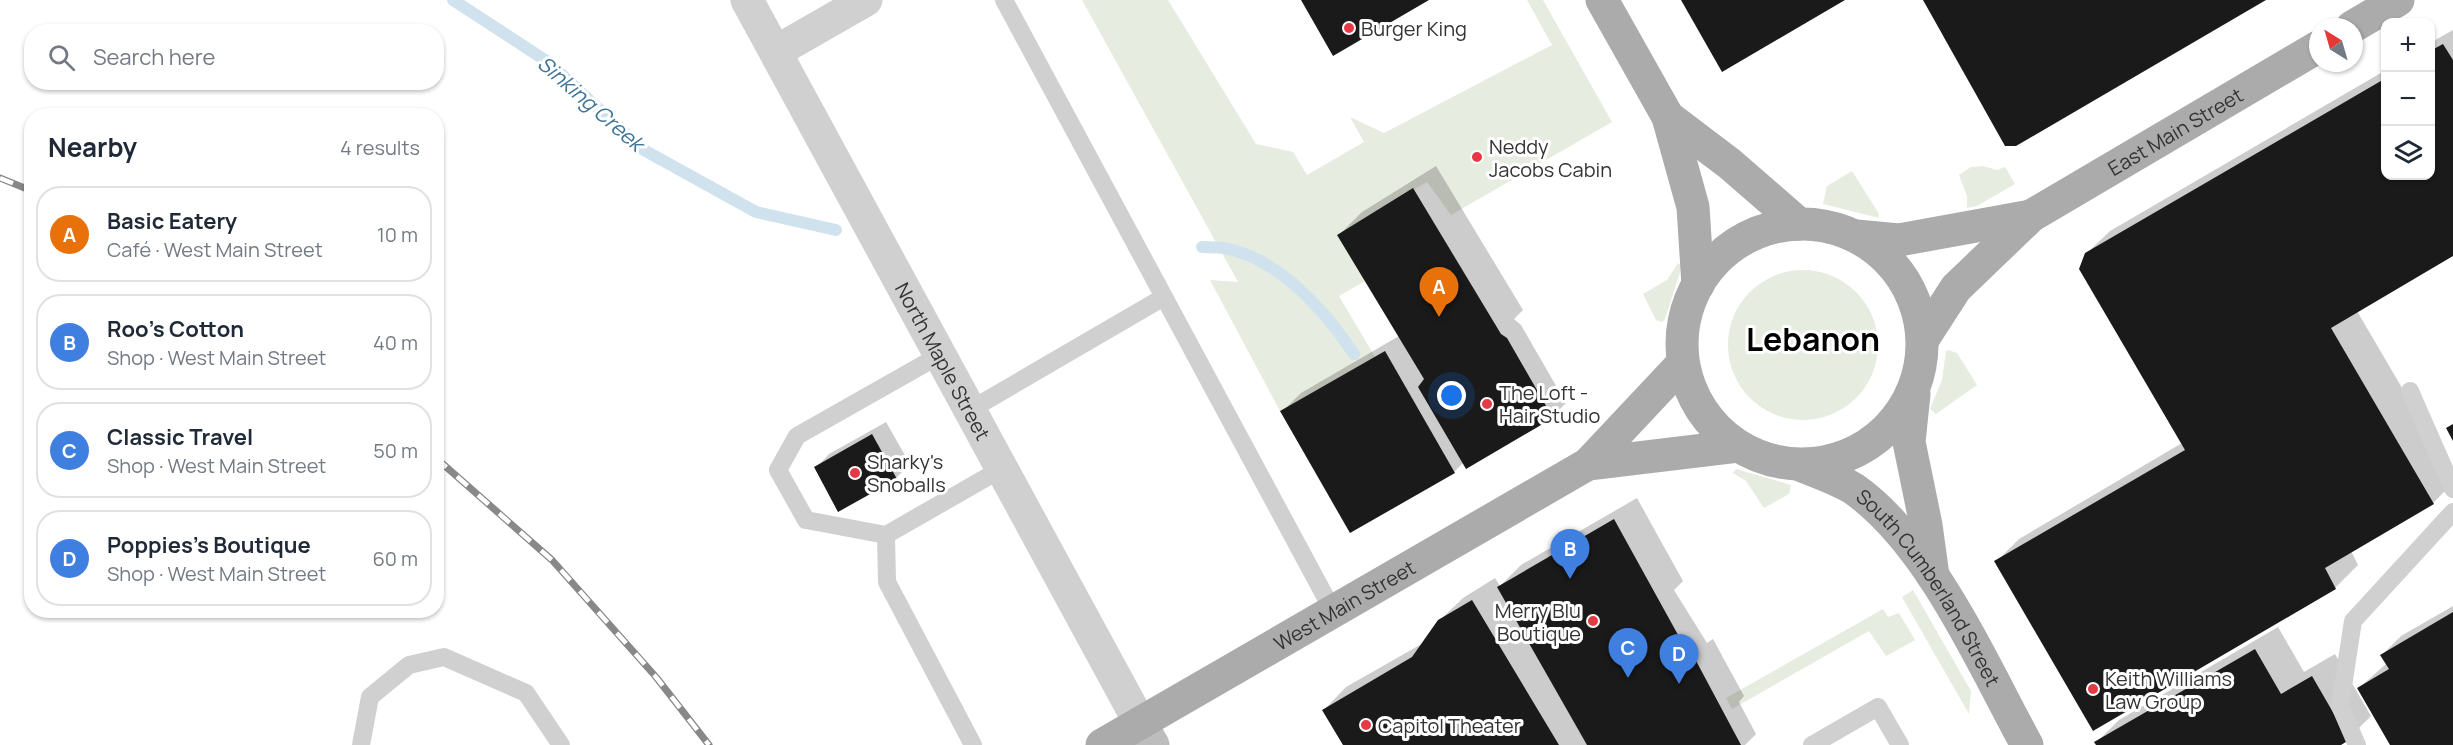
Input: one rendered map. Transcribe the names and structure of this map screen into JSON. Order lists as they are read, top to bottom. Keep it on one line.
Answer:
{"streets":{"main road":["East Main Street","South Cumberland Street","West Main Street"],"street":["North Maple Street"]},"crossings":[["North Maple Street","West Main Street"]],"districts":["Lebanon"],"water":["Sinking Creek"],"places":["Burger King","Neddy Jacobs Cabin","The Loft - Hair Studio","Sharky's Snoballs","Merry Blu Boutique","Keith Williams Law Group","Capitol Theater"],"north":"top left","page":{"map_buttons":["+","−"],"search":"Search here","heading":["Nearby","4 results"],"list":[{"mark":"A","name":"Basic Eatery","note":"Café · West Main Street","value":"10 m"},{"mark":"B","name":"Roo's Cotton","note":"Shop · West Main Street","value":"40 m"},{"mark":"C","name":"Classic Travel","note":"Shop · West Main Street","value":"50 m"},{"mark":"D","name":"Poppies's Boutique","note":"Shop · West Main Street","value":"60 m"}],"pins":["A","B","C","D"]}}
